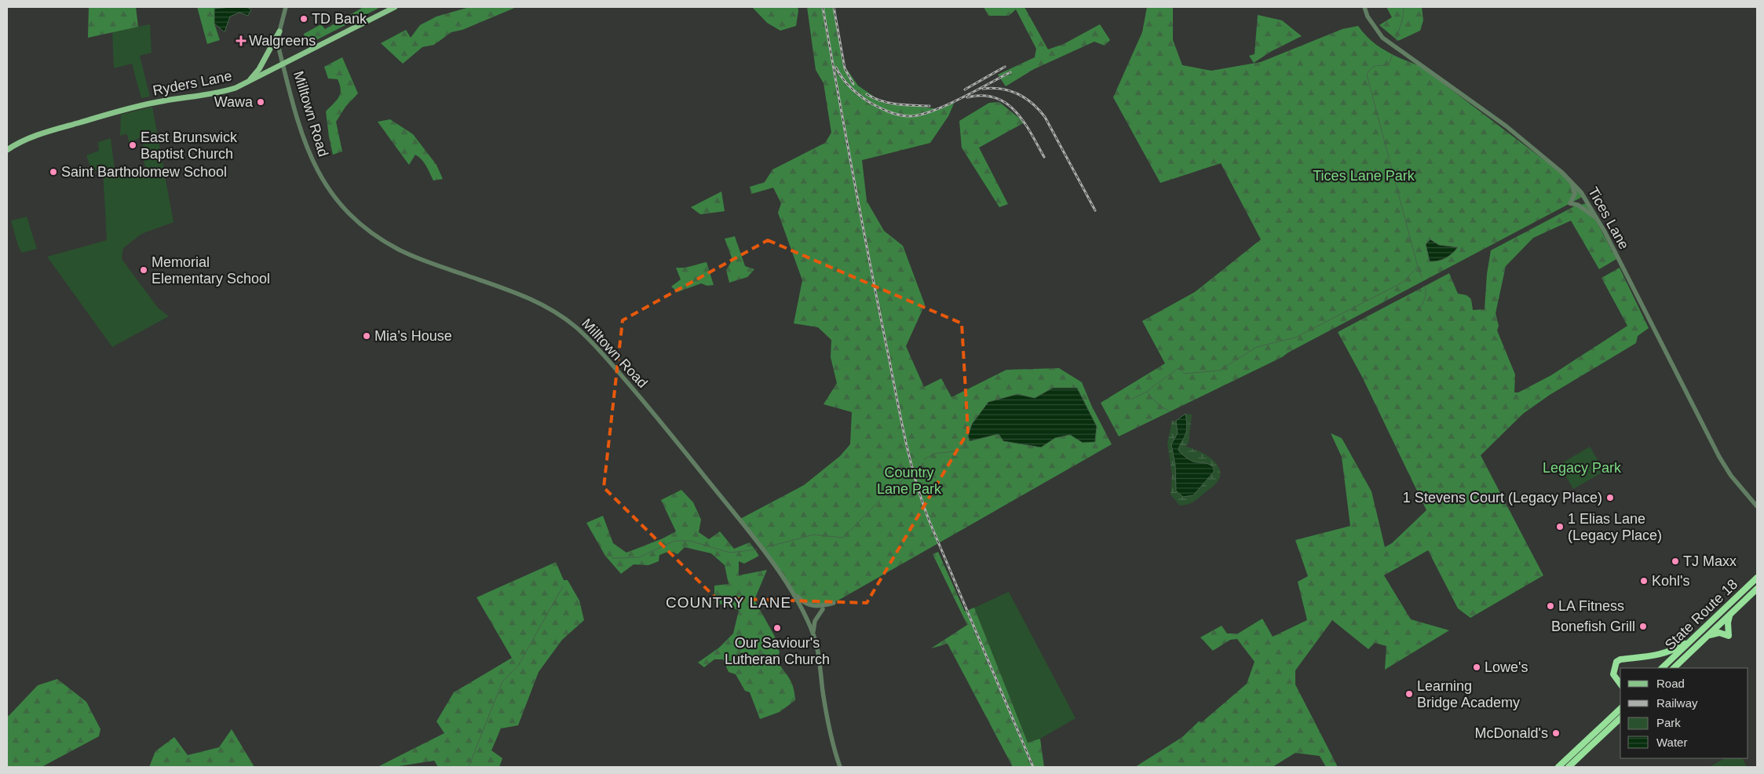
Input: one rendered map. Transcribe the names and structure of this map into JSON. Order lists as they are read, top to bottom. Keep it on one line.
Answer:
{"streets":{"highway":["State Route 18"],"main road":["Ryders Lane"],"street":["Milltown Road","Tices Lane"]},"crossings":[["Ryders Lane","Milltown Road"]],"districts":["COUNTRY LANE"],"parks":["Tices Lane Park","Legacy Park","Country Lane Park"],"places":{"other":["TD Bank","Wawa","East Brunswick Baptist Church","Saint Bartholomew School","Memorial Elementary School","Mia’s House","1 Stevens Court (Legacy Place)","1 Elias Lane (Legacy Place)","TJ Maxx","Kohl's","LA Fitness","Bonefish Grill","Our Saviour's Lutheran Church","Lowe's","Learning Bridge Academy","McDonald's"],"health":["Walgreens"]},"legend":["Road","Railway","Park","Water"]}
